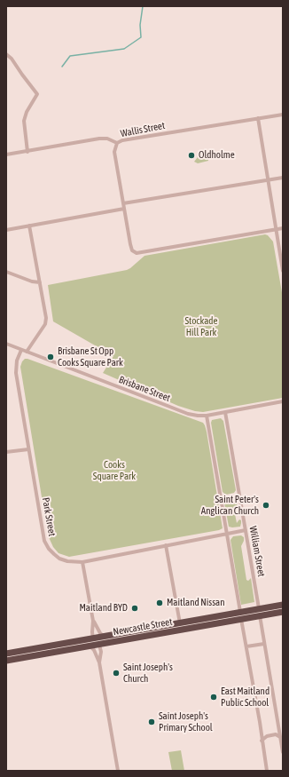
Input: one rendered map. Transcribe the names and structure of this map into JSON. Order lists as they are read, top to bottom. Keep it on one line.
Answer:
{"streets":{"highway":["Newcastle Street"],"street":["Wallis Street","Brisbane Street","Park Street","William Street"]},"crossings":[["Brisbane Street","Park Street"],["Brisbane Street","William Street"],["Park Street","William Street"],["William Street","Newcastle Street"]],"parks":["Stockade Hill Park","Cooks Square Park"],"places":["Oldholme","Brisbane St Opp Cooks Square Park","Saint Peter's Anglican Church","Maitland Nissan","Maitland BYD","Saint Joseph's Church","East Maitland Public School","Saint Joseph's Primary School"]}
